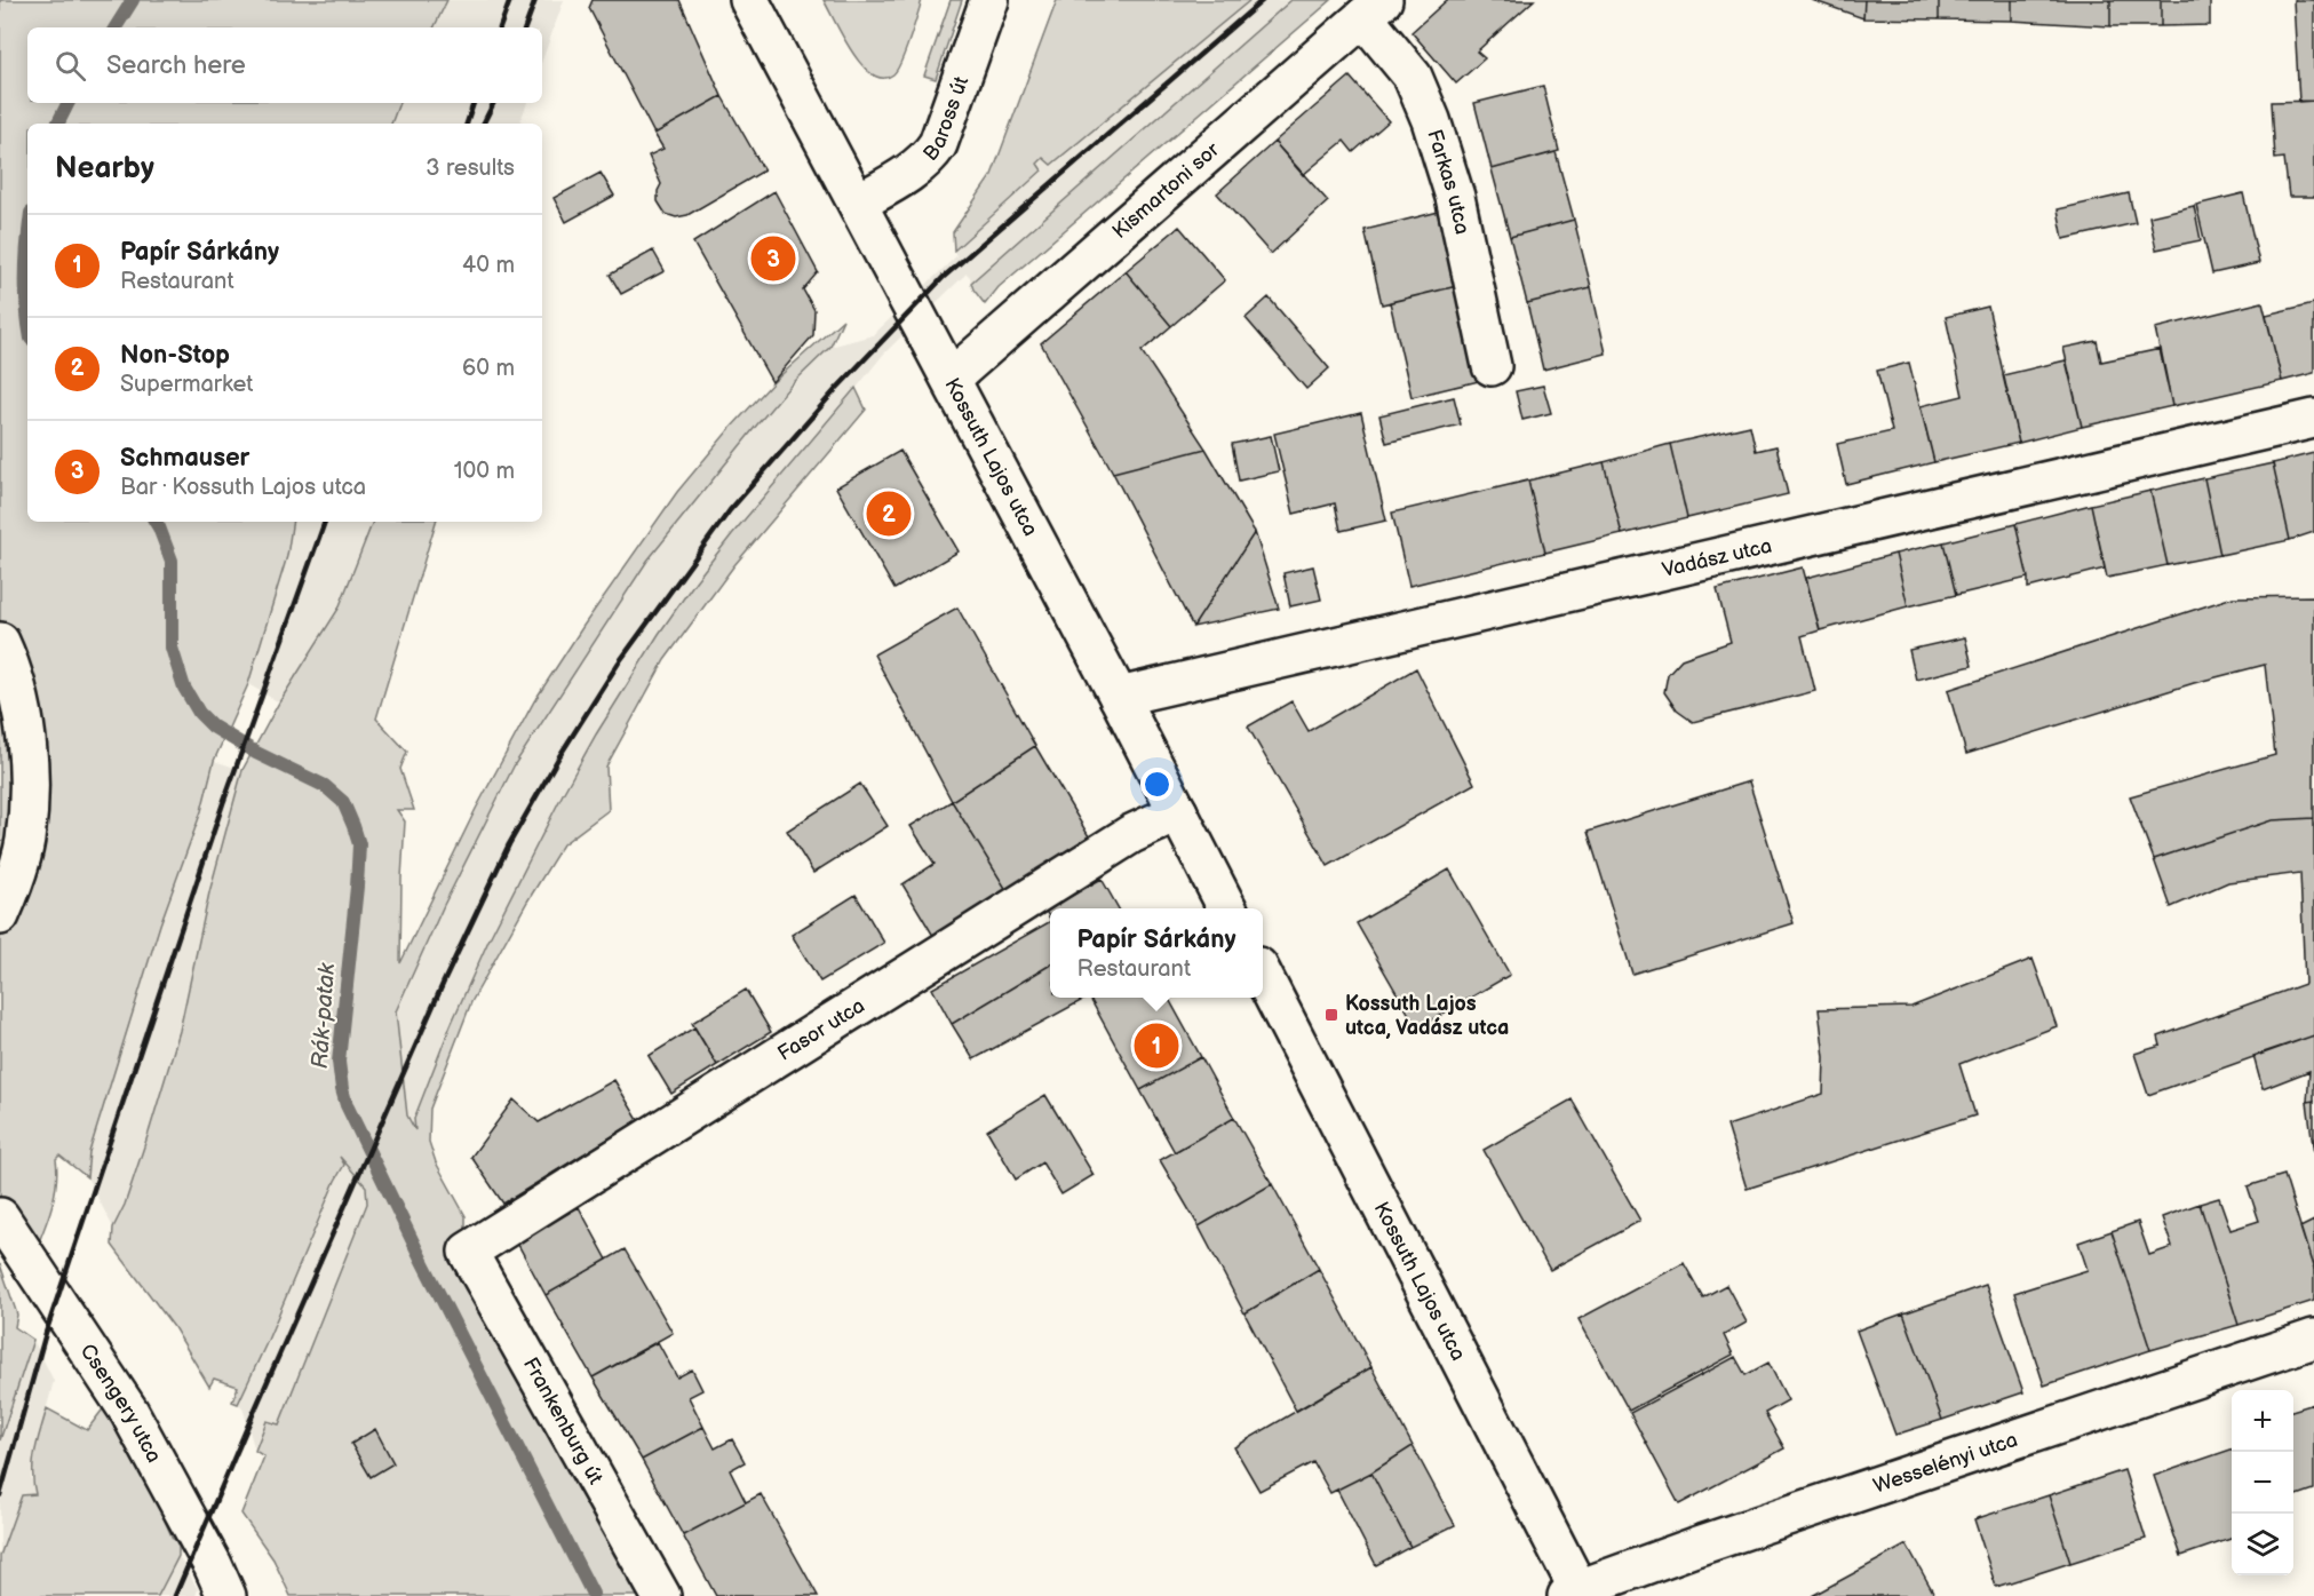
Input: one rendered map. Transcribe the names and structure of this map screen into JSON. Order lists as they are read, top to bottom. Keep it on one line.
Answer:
{"streets":{"street":["Baross út","Farkas utca","Kismartoni sor","Kossuth Lajos utca","Vadász utca","Fasor utca","Csengery utca","Frankenburg út","Wesselényi utca"]},"crossings":[["Baross út","Kossuth Lajos utca"],["Farkas utca","Kismartoni sor"],["Kismartoni sor","Kossuth Lajos utca"],["Kossuth Lajos utca","Vadász utca"],["Kossuth Lajos utca","Fasor utca"],["Kossuth Lajos utca","Wesselényi utca"],["Fasor utca","Frankenburg út"]],"water":["Rák-patak"],"places":{"transit":["Kossuth Lajos utca, Vadász utca"]},"page":{"search":"Search here","heading":["Nearby","3 results"],"list":[{"mark":"1","name":"Papír Sárkány","note":"Restaurant","value":"40 m"},{"mark":"2","name":"Non-Stop","note":"Supermarket","value":"60 m"},{"mark":"3","name":"Schmauser","note":"Bar · Kossuth Lajos utca","value":"100 m"}],"pins":["3","2","1"],"popup":["Papír Sárkány","Restaurant"],"map_buttons":["+","−"]}}
